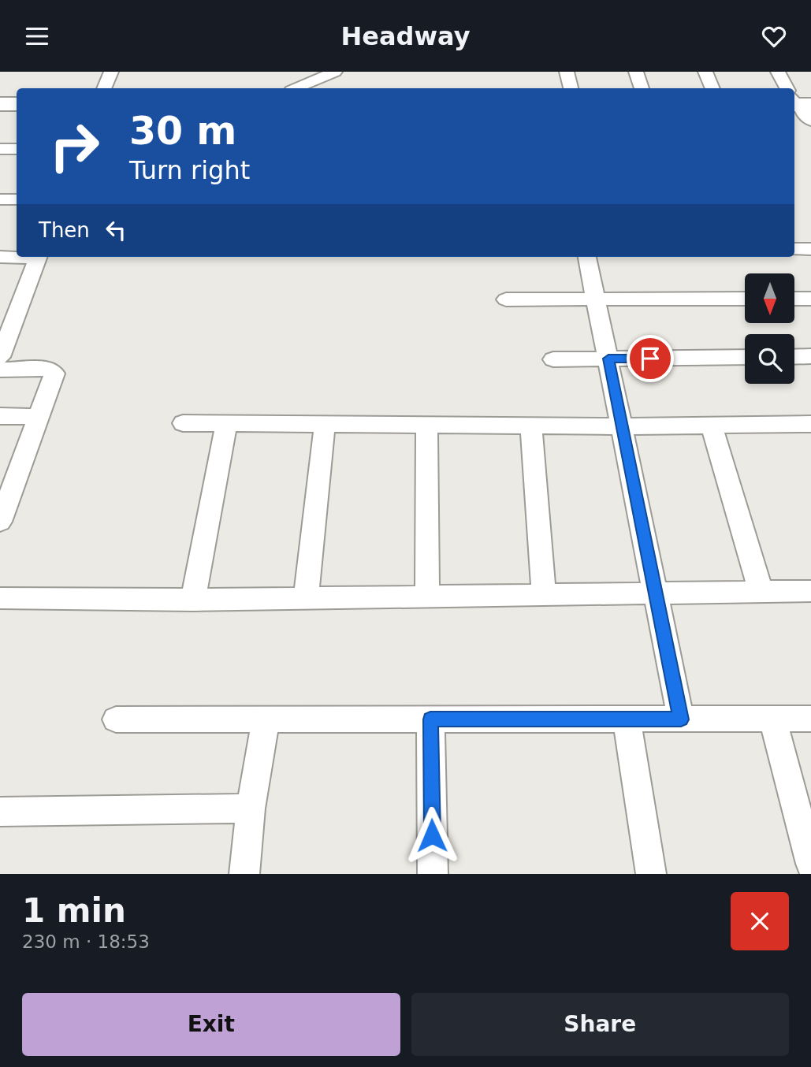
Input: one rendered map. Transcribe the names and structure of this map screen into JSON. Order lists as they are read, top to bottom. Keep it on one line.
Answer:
{"north":"bottom","page":{"header":"Headway","turn":["30 m","Turn right"],"then":"Then","heading":["1 min","230 m · 18:53"],"buttons":["Exit","Share"]}}
